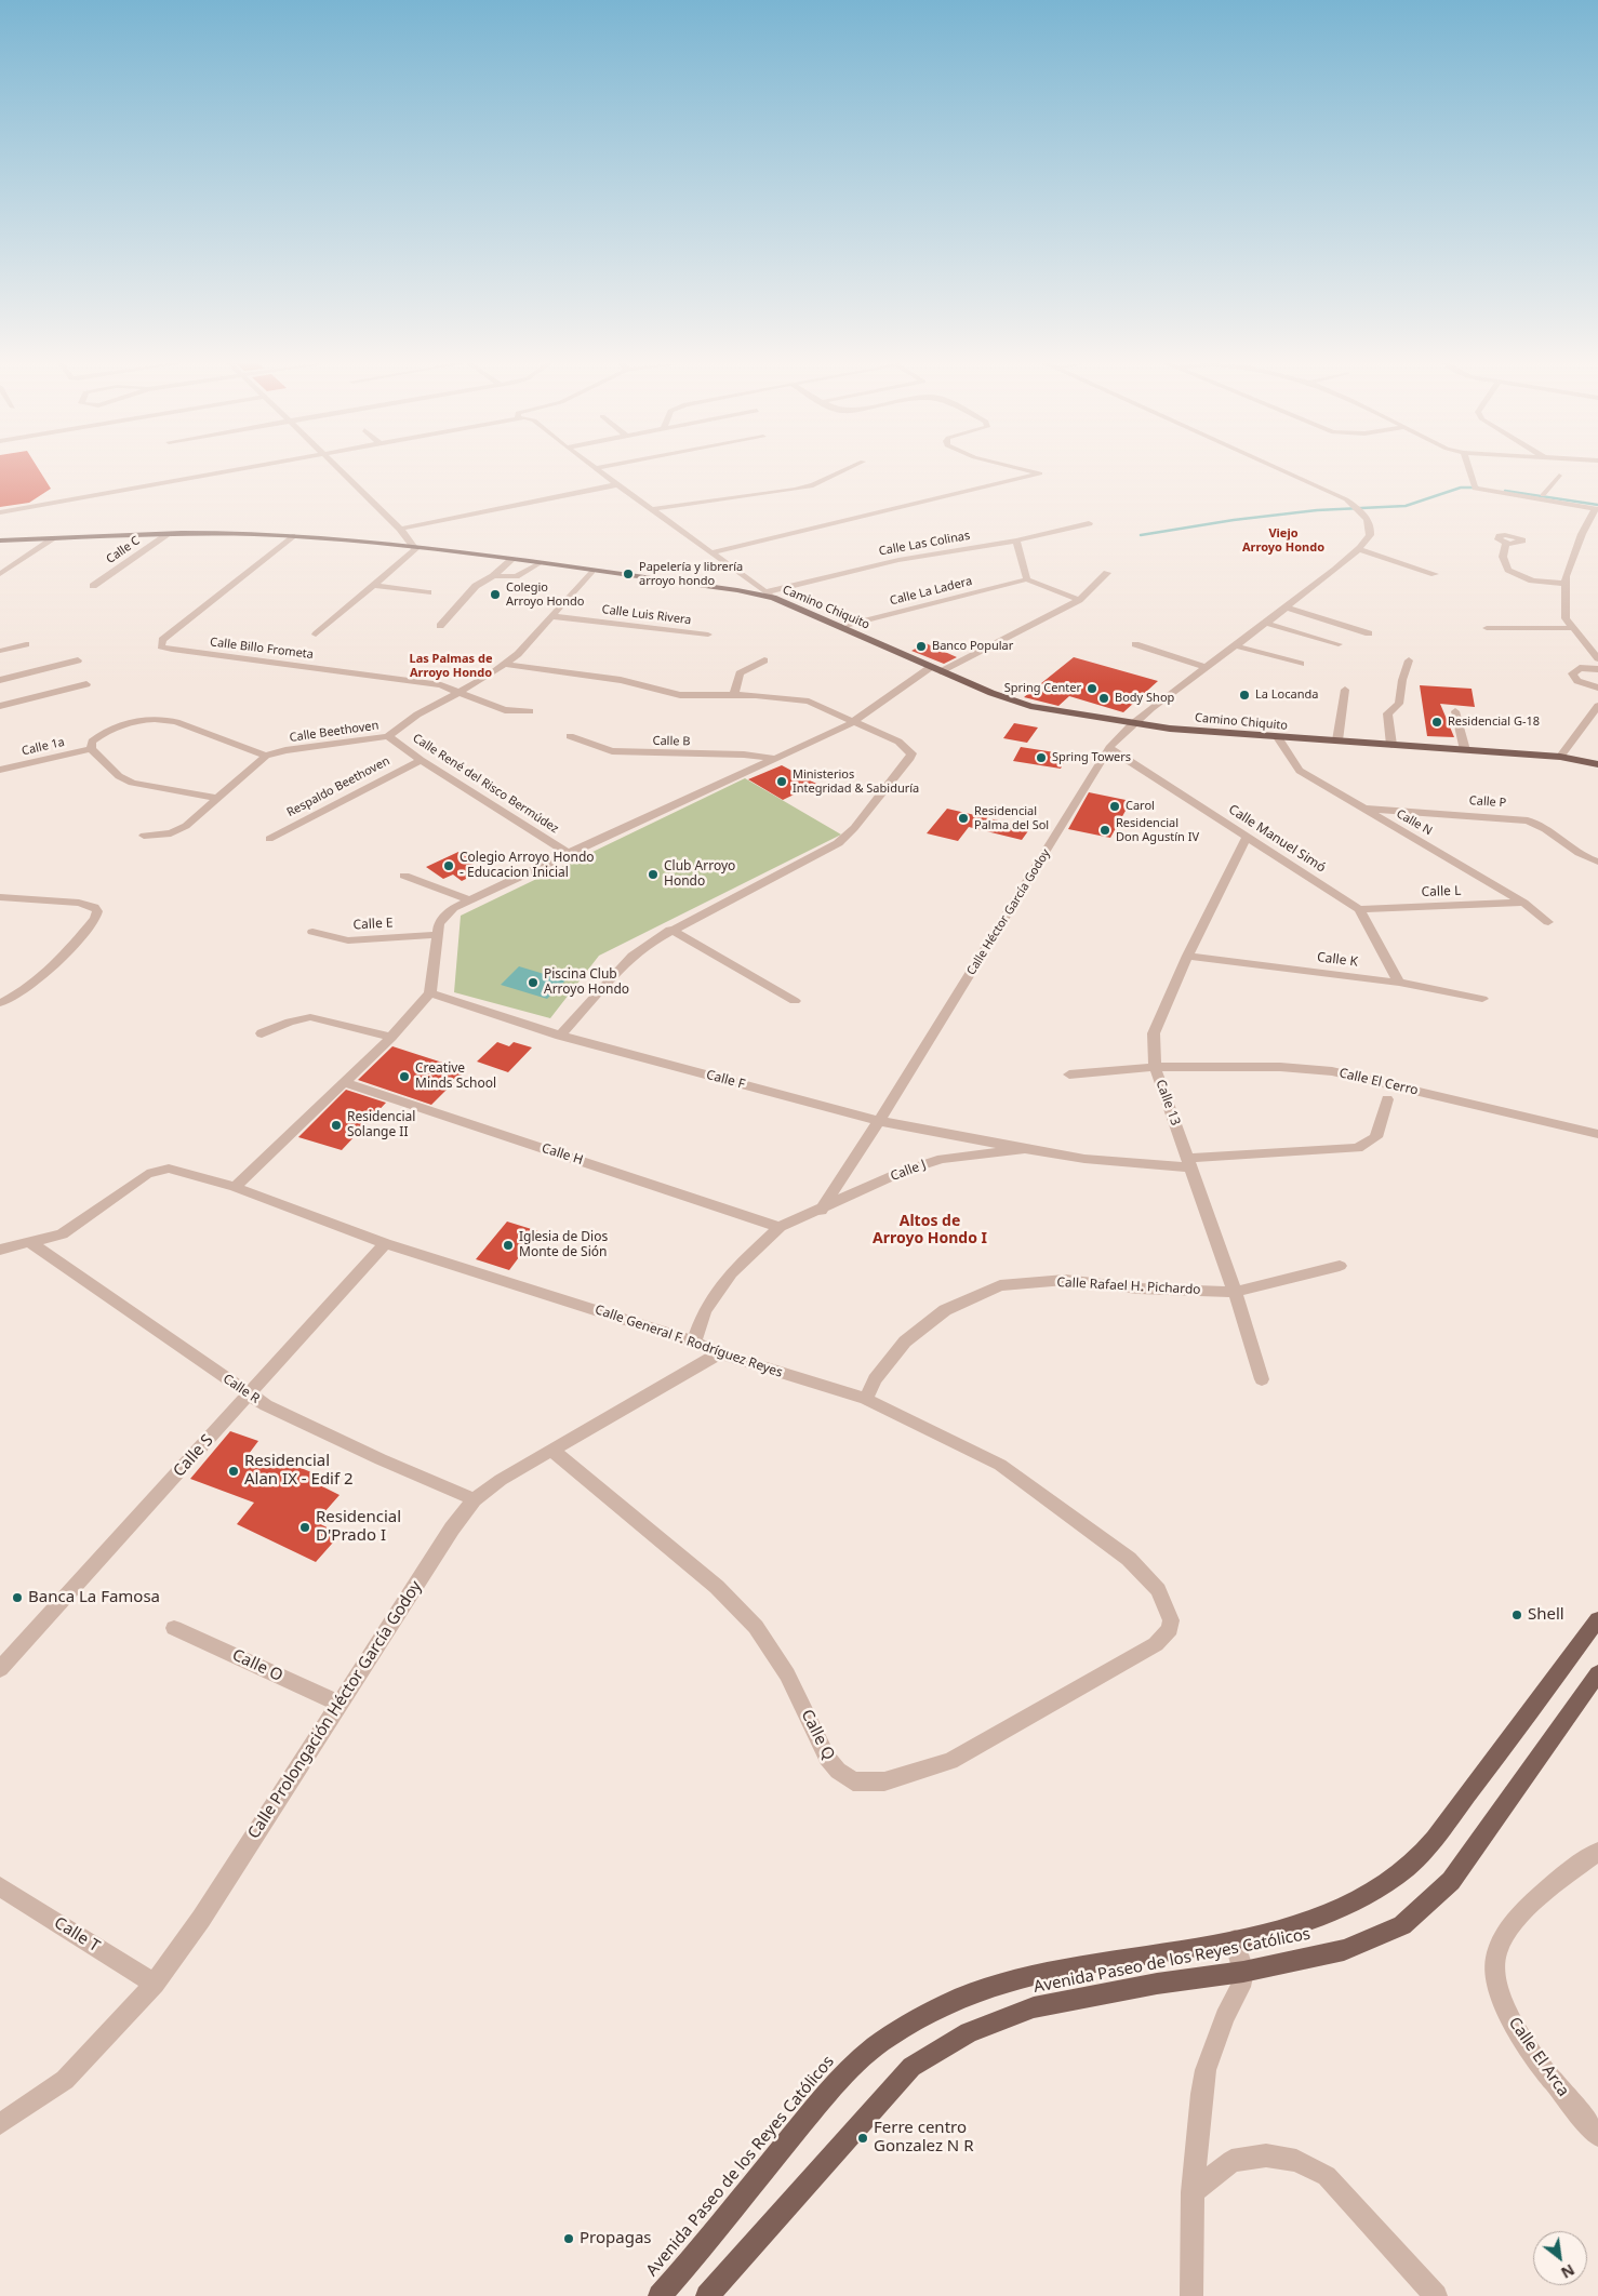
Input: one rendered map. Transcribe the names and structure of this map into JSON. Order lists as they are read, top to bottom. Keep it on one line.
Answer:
{"streets":{"main road":["Camino Chiquito","Avenida Paseo de los Reyes Católicos"],"street":["Calle Las Colinas","Calle C","Calle La Ladera","Calle Luis Rivera","Calle Billo Frometa","Calle Beethoven","Calle B","Calle 1a","Calle René del Risco Bermúdez","Respaldo Beethoven","Calle P","Calle N","Calle Manuel Simó","Calle L","Calle Héctor García Godoy","Calle E","Calle K","Calle F","Calle El Cerro","Calle 13","Calle H","Calle J","Calle Rafael H. Pichardo","Calle General F. Rodríguez Reyes","Calle R","Calle S","Calle O","Calle Prolongación Héctor García Godoy","Calle Q","Calle T","Calle El Arca"]},"crossings":[["Calle Las Colinas","Camino Chiquito"],["Calle C","Camino Chiquito"],["Calle La Ladera","Camino Chiquito"],["Camino Chiquito","Calle Billo Frometa"],["Camino Chiquito","Calle Beethoven"],["Camino Chiquito","Calle N"],["Camino Chiquito","Calle Héctor García Godoy"],["Calle Luis Rivera","Calle Beethoven"],["Calle Billo Frometa","Calle Beethoven"],["Calle Beethoven","Calle René del Risco Bermúdez"],["Calle René del Risco Bermúdez","Respaldo Beethoven"],["Calle P","Calle N"],["Calle N","Calle L"],["Calle Manuel Simó","Calle L"],["Calle Manuel Simó","Calle Héctor García Godoy"],["Calle Manuel Simó","Calle K"],["Calle Manuel Simó","Calle 13"],["Calle Héctor García Godoy","Calle F"],["Calle Héctor García Godoy","Calle J"],["Calle K","Calle 13"],["Calle F","Calle J"],["Calle El Cerro","Calle 13"],["Calle 13","Calle J"],["Calle 13","Calle Rafael H. Pichardo"],["Calle H","Calle J"],["Calle J","Calle General F. Rodríguez Reyes"],["Calle Rafael H. Pichardo","Calle General F. Rodríguez Reyes"],["Calle General F. Rodríguez Reyes","Calle R"],["Calle General F. Rodríguez Reyes","Calle S"],["Calle General F. Rodríguez Reyes","Calle Prolongación Héctor García Godoy"],["Calle General F. Rodríguez Reyes","Calle Q"],["Calle R","Calle S"],["Calle R","Calle Prolongación Héctor García Godoy"],["Calle O","Calle Prolongación Héctor García Godoy"],["Calle Prolongación Héctor García Godoy","Calle Q"],["Calle Prolongación Héctor García Godoy","Calle T"]],"districts":["Viejo Arroyo Hondo","Las Palmas de Arroyo Hondo","Altos de Arroyo Hondo I"],"places":["Papelería y librería arroyo hondo","Colegio Arroyo Hondo","Banco Popular","Spring Center","La Locanda","Body Shop","Residencial G-18","Spring Towers","Ministerios Integridad & Sabiduría","Carol","Residencial Palma del Sol","Residencial Don Agustín IV","Colegio Arroyo Hondo - Educacion Inicial","Club Arroyo Hondo","Piscina Club Arroyo Hondo","Creative Minds School","Residencial Solange II","Iglesia de Dios Monte de Sión","Residencial Alan IX - Edif 2","Residencial D'Prado I","Banca La Famosa","Shell","Ferre centro Gonzalez N R","Propagas"],"north":"bottom right"}
